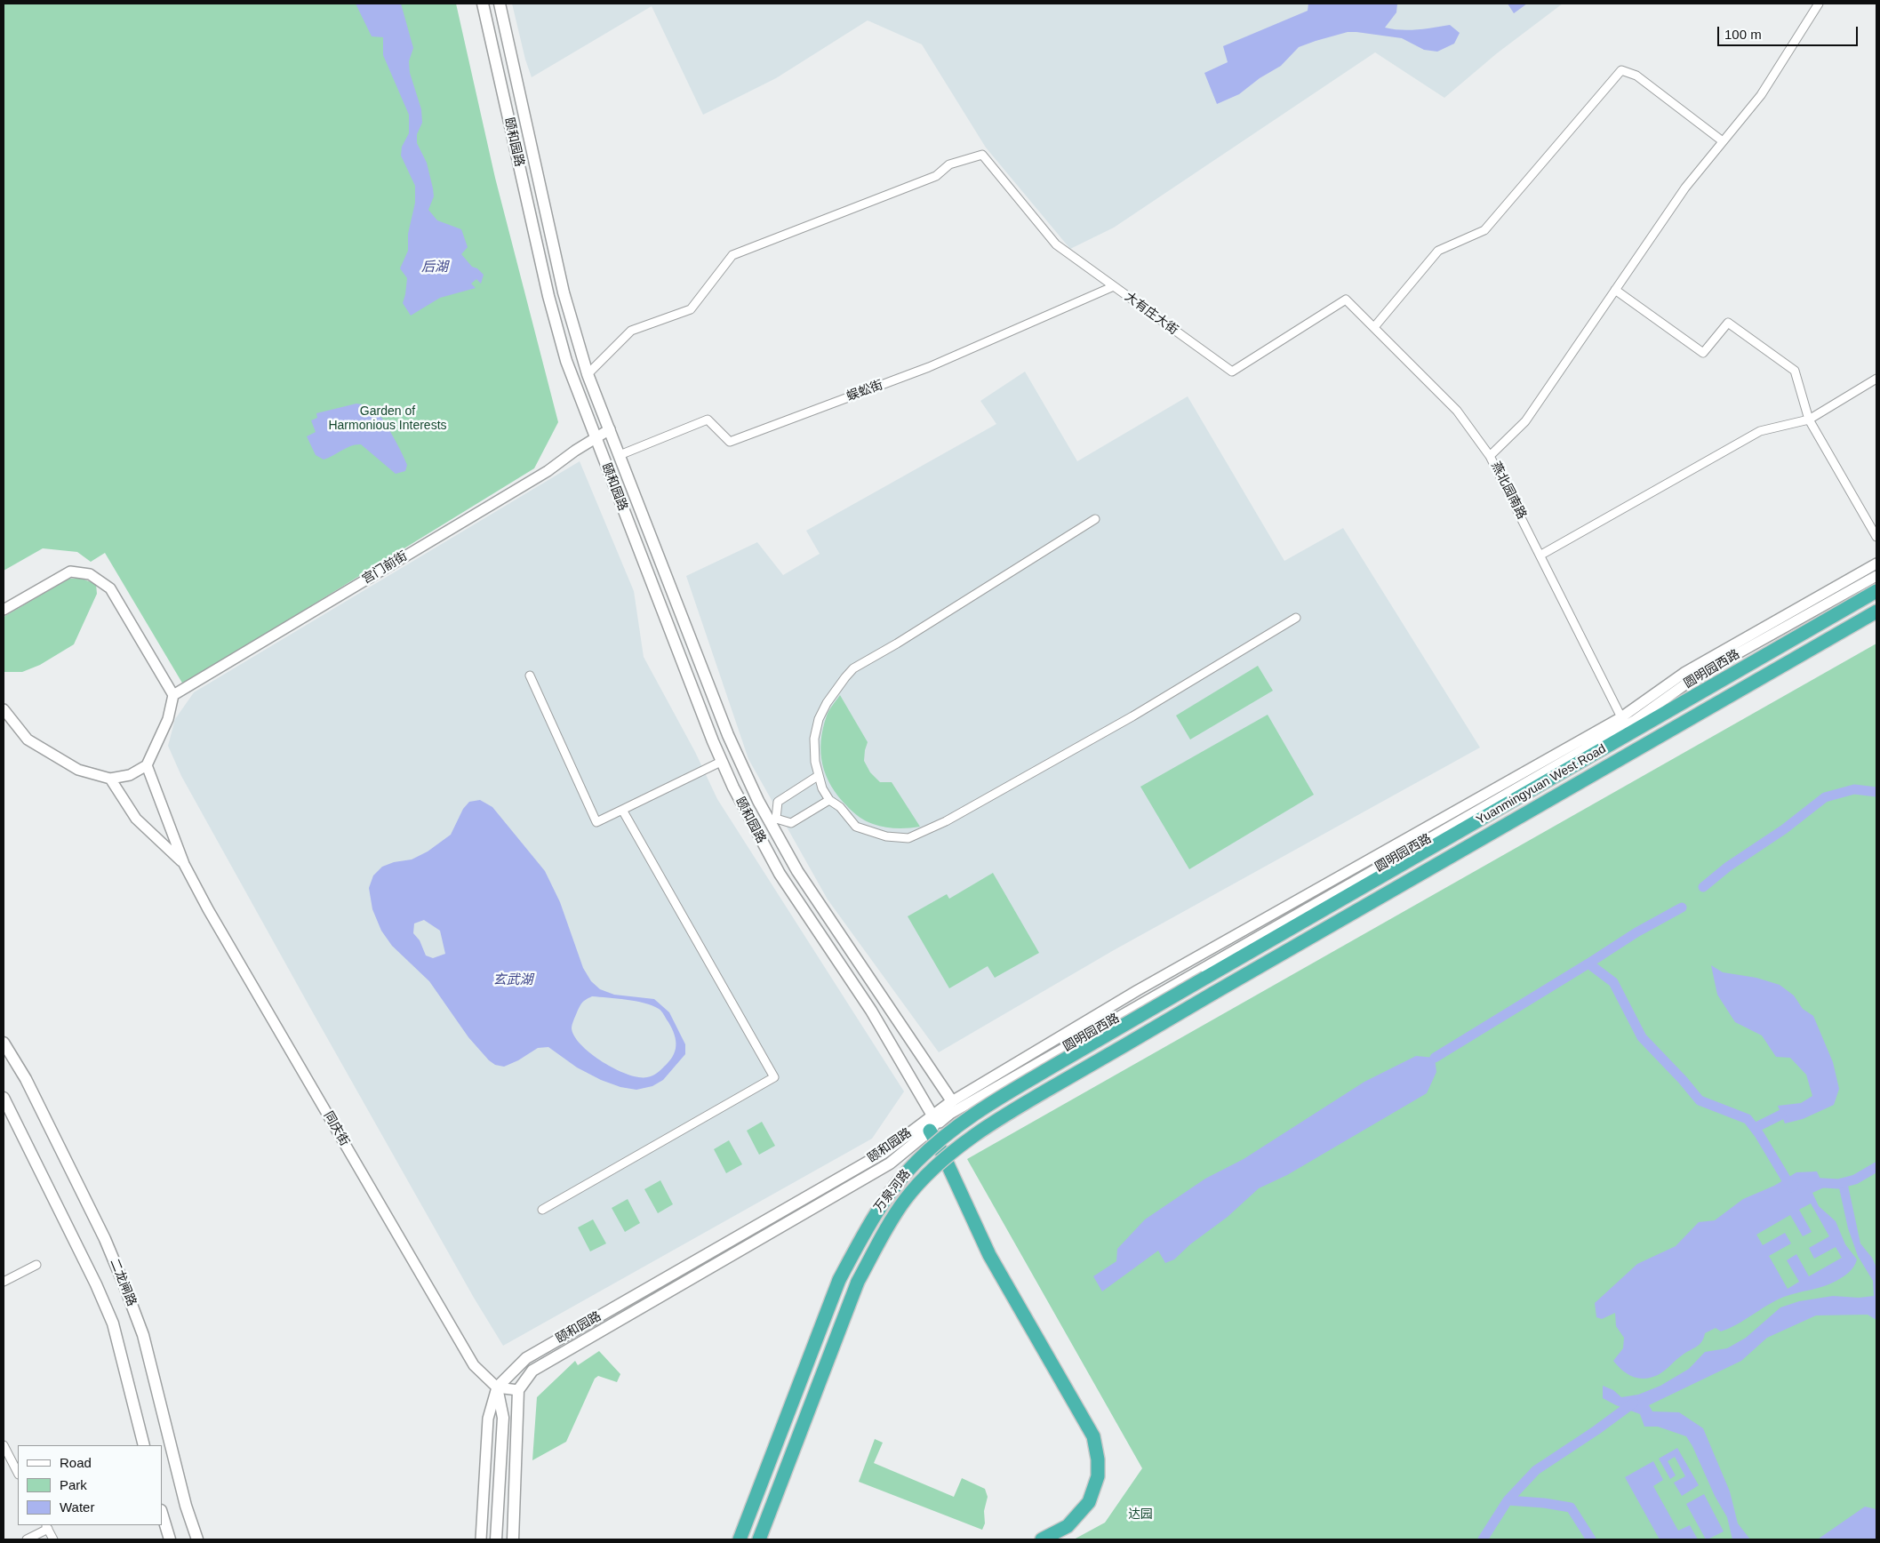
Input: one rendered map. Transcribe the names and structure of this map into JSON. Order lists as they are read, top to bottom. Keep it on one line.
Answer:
{"streets":{"highway":["Yuanmingyuan West Road","万泉河路"],"main road":["颐和园路","二龙闸路"],"street":["大有庄大街","蜈蚣街","燕北园南路","宫门前街","圆明园西路","同庆街"]},"crossings":[["颐和园路","大有庄大街"],["颐和园路","蜈蚣街"],["颐和园路","宫门前街"],["颐和园路","圆明园西路"],["颐和园路","同庆街"],["大有庄大街","蜈蚣街"],["大有庄大街","燕北园南路"],["燕北园南路","圆明园西路"],["Yuanmingyuan West Road","万泉河路"]],"water":["后湖","玄武湖"],"parks":["Garden of Harmonious Interests","达园"],"legend":["Road","Park","Water"],"scale_bar":"100 m"}
